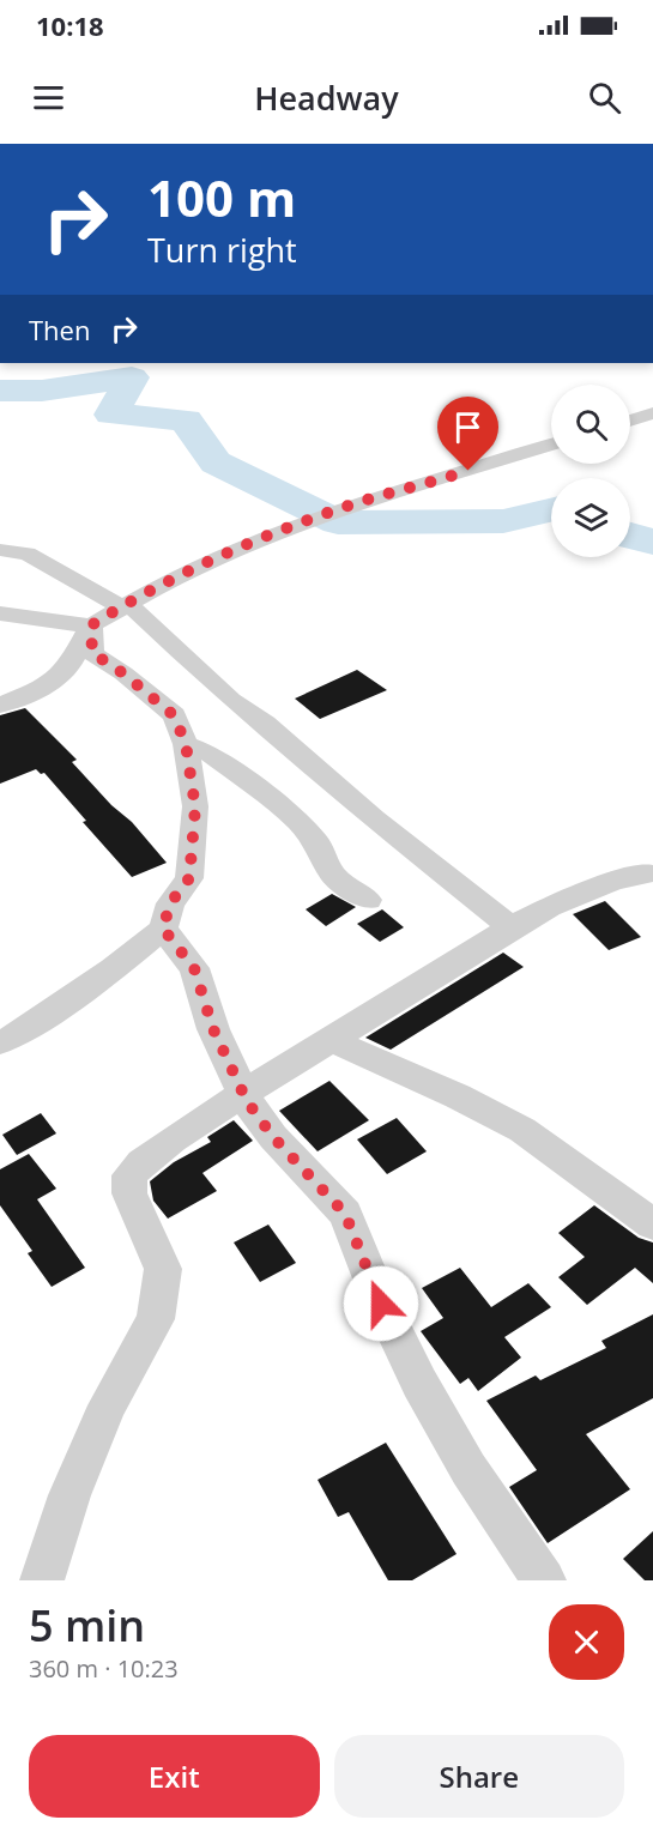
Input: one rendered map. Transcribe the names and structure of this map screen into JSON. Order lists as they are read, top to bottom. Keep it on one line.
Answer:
{"page":{"status":"10:18","header":"Headway","turn":["100 m","Turn right"],"then":"Then","heading":["5 min","360 m · 10:23"],"buttons":["Exit","Share"]}}
